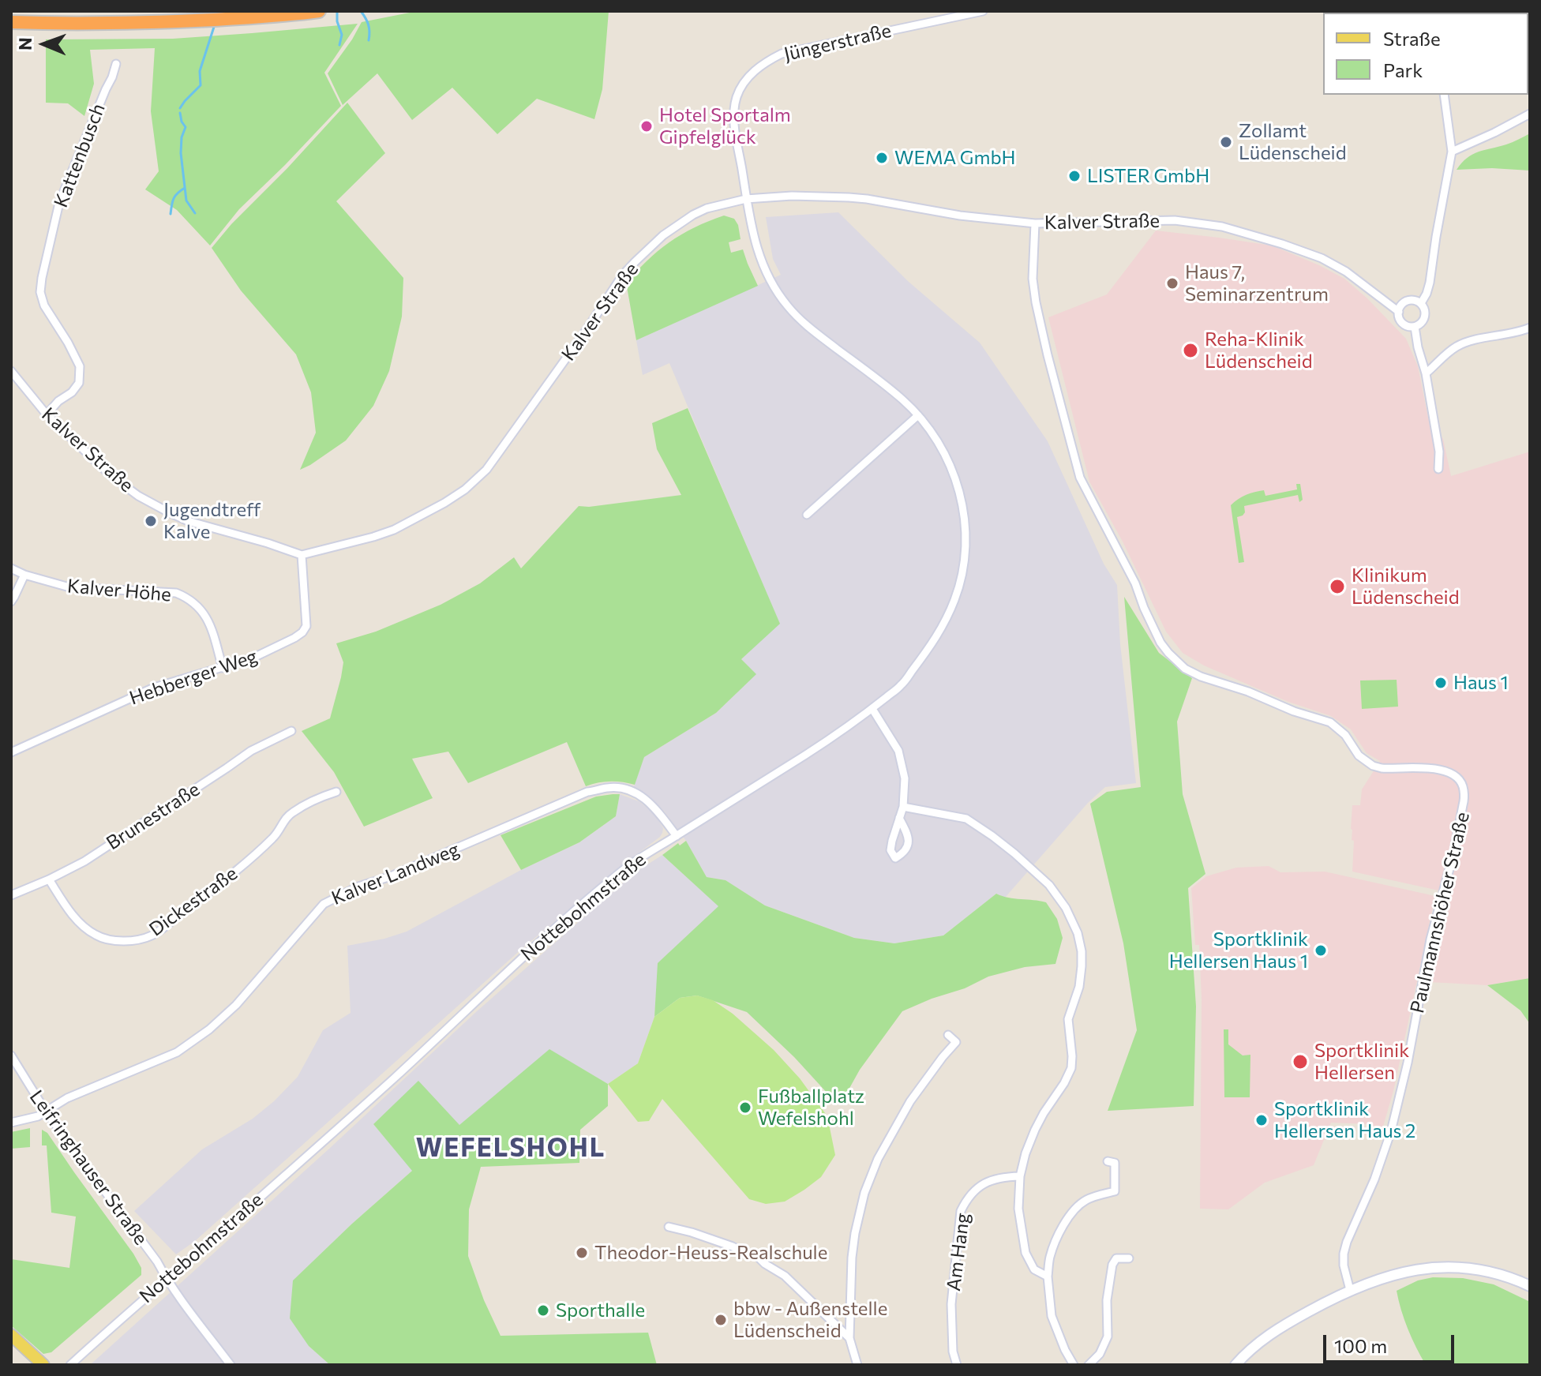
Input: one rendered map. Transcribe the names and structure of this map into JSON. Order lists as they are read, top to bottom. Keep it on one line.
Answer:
{"streets":{"street":["Jüngerstraße","Kattenbusch","Kalver Straße","Kalver Höhe","Hebberger Weg","Brunestraße","Kalver Landweg","Dickestraße","Nottebohmstraße","Paulmannshöher Straße","Leifringhauser Straße","Am Hang"]},"crossings":[["Jüngerstraße","Kalver Straße"],["Jüngerstraße","Nottebohmstraße"],["Kattenbusch","Kalver Straße"],["Kalver Straße","Hebberger Weg"],["Kalver Straße","Nottebohmstraße"],["Kalver Straße","Paulmannshöher Straße"],["Kalver Höhe","Hebberger Weg"],["Brunestraße","Dickestraße"],["Kalver Landweg","Nottebohmstraße"],["Kalver Landweg","Leifringhauser Straße"],["Nottebohmstraße","Leifringhauser Straße"]],"districts":["WEFELSHOHL"],"places":["Hotel Sportalm Gipfelglück","Zollamt Lüdenscheid","WEMA GmbH","LISTER GmbH","Haus 7, Seminarzentrum","Reha-Klinik Lüdenscheid","Jugendtreff Kalve","Klinikum Lüdenscheid","Haus 1","Sportklinik Hellersen Haus 1","Sportklinik Hellersen","Fußballplatz Wefelshohl","Sportklinik Hellersen Haus 2","Theodor-Heuss-Realschule","Sporthalle","bbw - Außenstelle Lüdenscheid"],"legend":["Straße","Park"],"scale_bar":"100 m","north":"left"}
